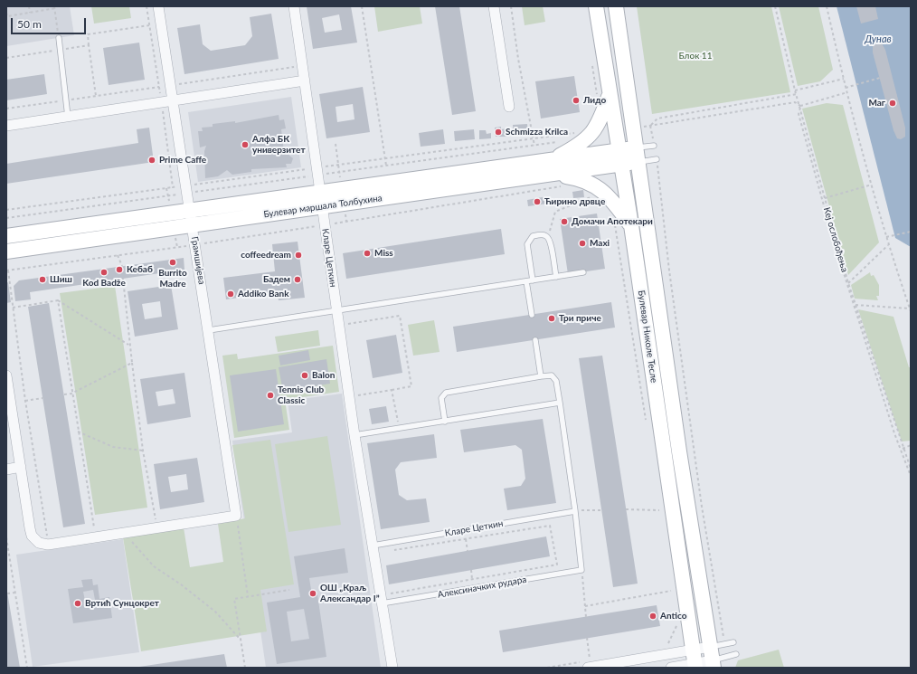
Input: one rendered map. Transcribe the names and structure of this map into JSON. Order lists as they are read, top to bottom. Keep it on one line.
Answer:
{"streets":{"main road":["Булевар маршала Толбухина","Булевар Николе Тесле"],"street":["Кларе Цеткин","Грамшијева"],"lane":["Алексиначких рудара"],"path":["Кеј ослобођења"]},"crossings":[["Булевар маршала Толбухина","Кларе Цеткин"],["Булевар маршала Толбухина","Грамшијева"],["Булевар маршала Толбухина","Булевар Николе Тесле"],["Кларе Цеткин","Алексиначких рудара"]],"water":["Дунав"],"parks":["Блок 11"],"places":["Лидо","Маг","Schmizza Krilca","Алфа БК универзитет","Prime Caffe","Ћирино дрвце","Домачи Апотекари","Maxi","Miss","coffeedream","Burrito Madre","Кебаб","Kod Badže","Шиш","Бадем","Addiko Bank","Три приче","Balon","Tennis Club Classic","ОШ „Краљ Александар I”","Вртић Сунцокрет","Antico"],"scale_bar":"50 m"}
